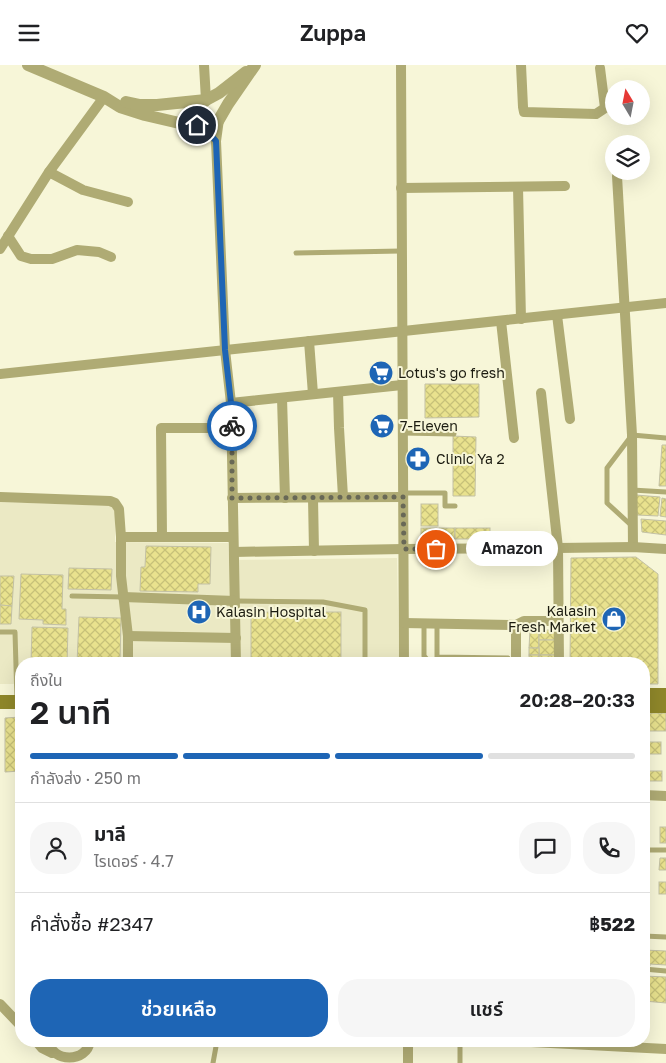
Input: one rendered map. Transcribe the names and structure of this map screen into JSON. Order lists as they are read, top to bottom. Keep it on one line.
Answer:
{"places":{"supermarket":["Lotus's go fresh","7-Eleven"],"pharmacy":["Clinic Ya 2"],"other":["Amazon"],"hospital":["Kalasin Hospital"],"shop":["Kalasin Fresh Market"]},"north":"top","page":{"header":"Zuppa","bubble":"Amazon","heading":["2 นาที","ถึงใน","20:28–20:33"],"panel":["มาลี","ไรเดอร์ · 4.7","คำสั่งซื้อ #2347","฿522"],"bar":"กำลังส่ง · 250 m","buttons":["ช่วยเหลือ","แชร์"]}}
